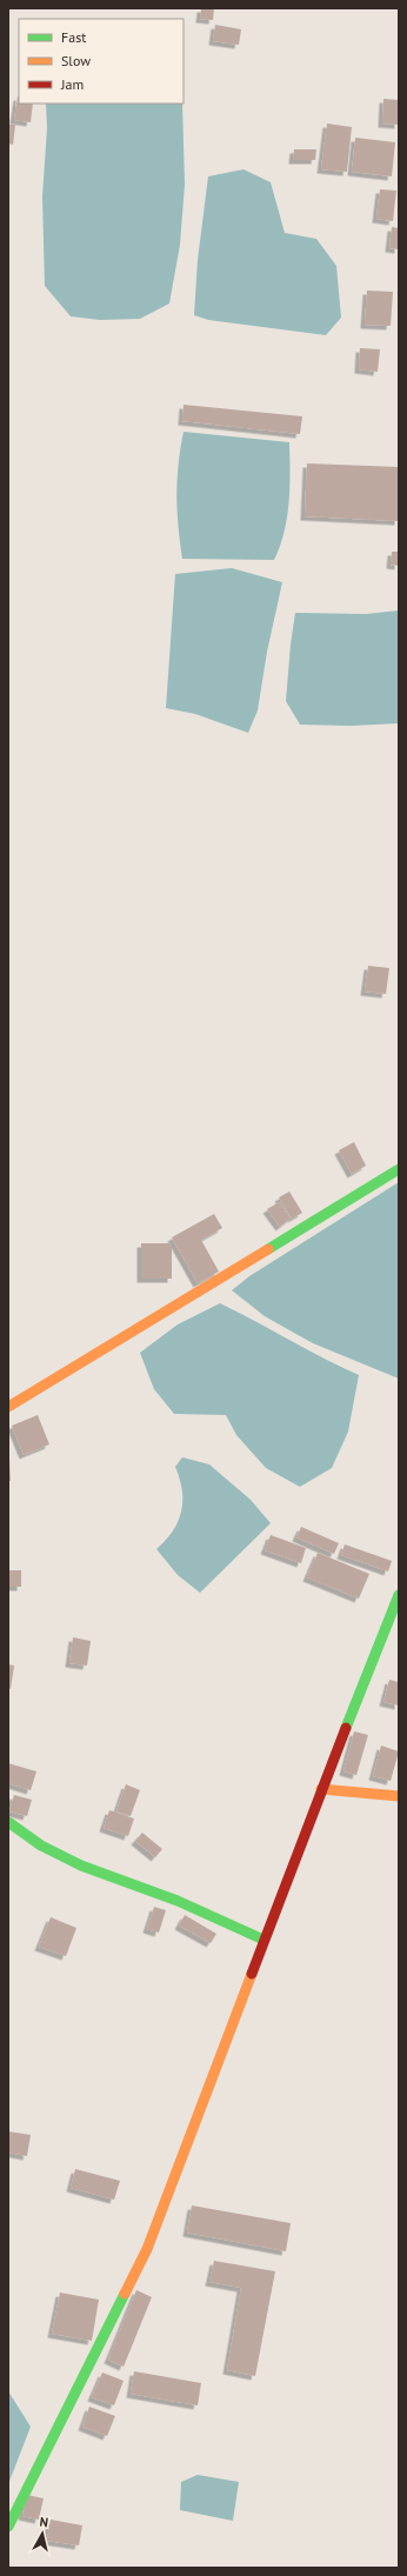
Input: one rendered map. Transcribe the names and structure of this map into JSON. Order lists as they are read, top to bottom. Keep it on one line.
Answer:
{"legend":["Fast","Slow","Jam"],"north":"top"}
